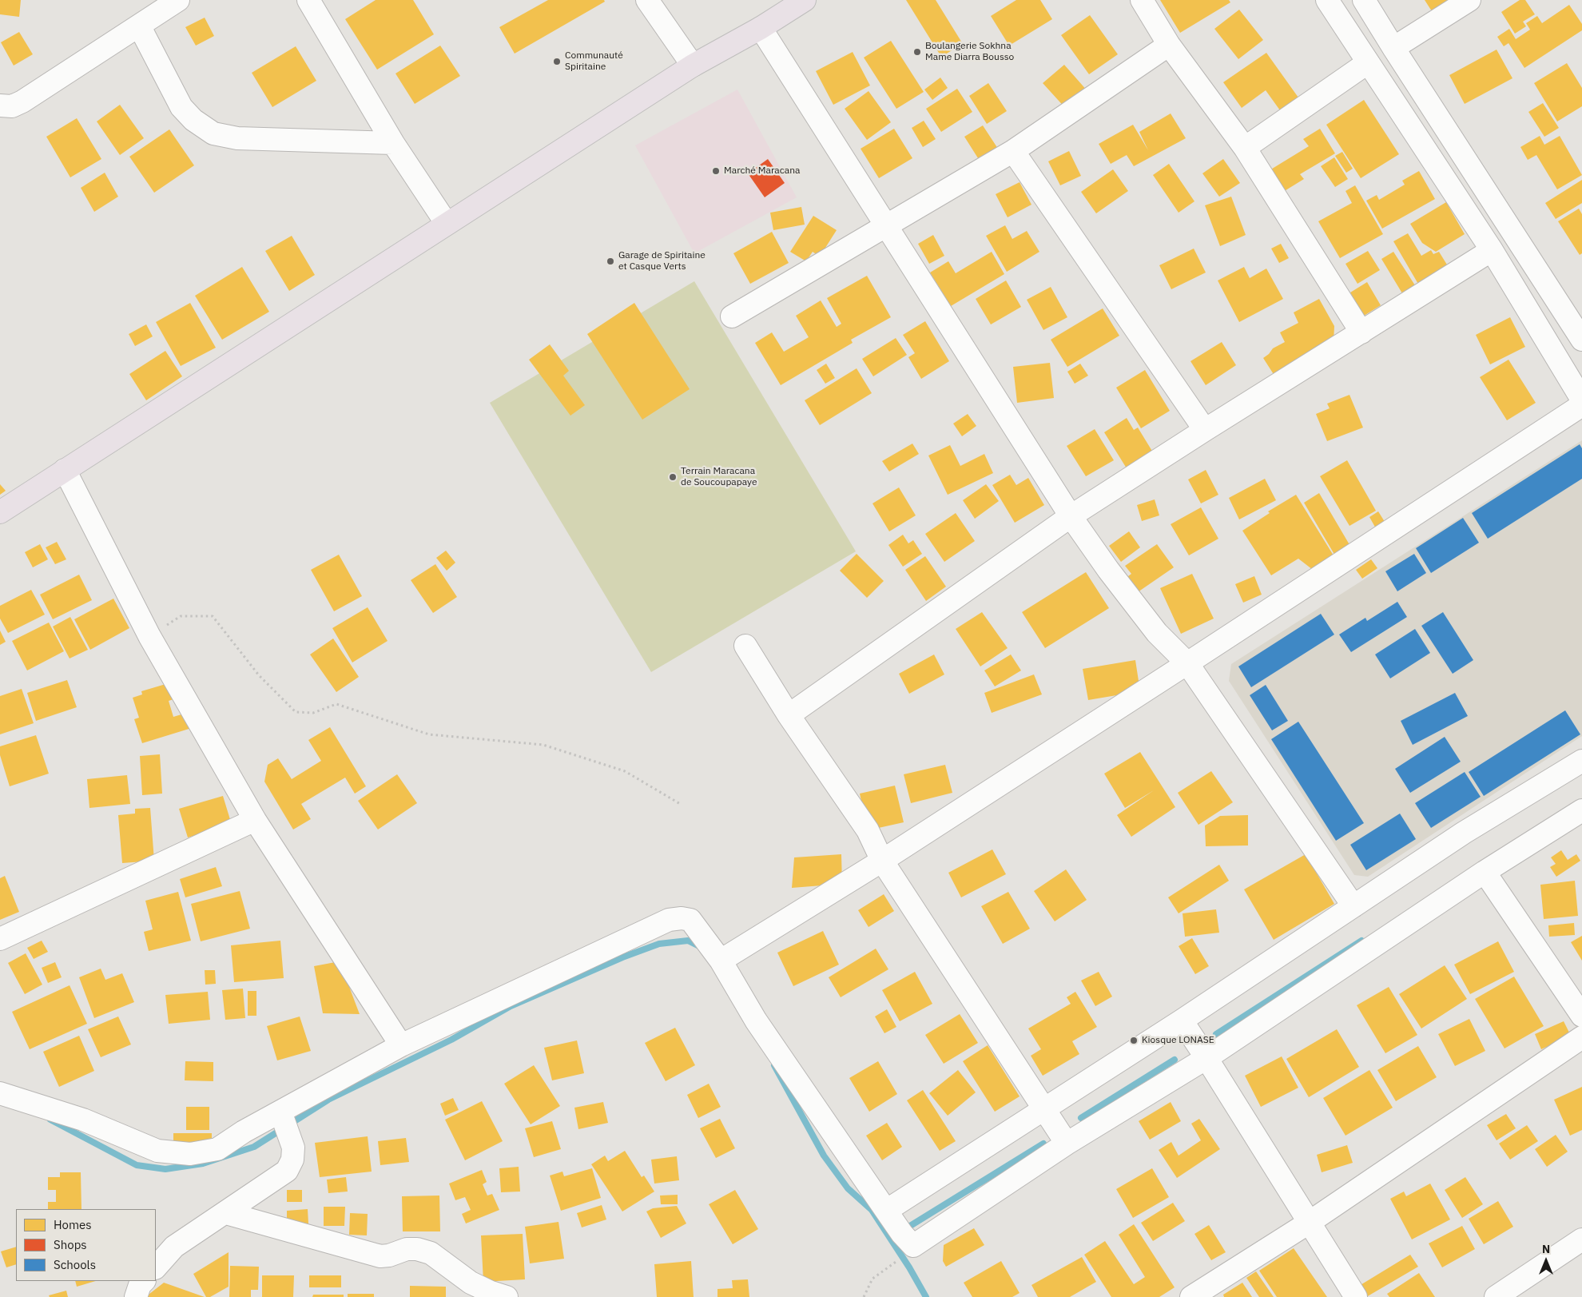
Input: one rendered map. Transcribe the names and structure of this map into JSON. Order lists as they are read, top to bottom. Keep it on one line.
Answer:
{"places":["Boulangerie Sokhna Mame Diarra Bousso","Communauté Spiritaine","Marché Maracana","Garage de Spiritaine et Casque Verts","Terrain Maracana de Soucoupapaye","Kiosque LONASE"],"legend":["Homes","Shops","Schools"],"north":"top"}
